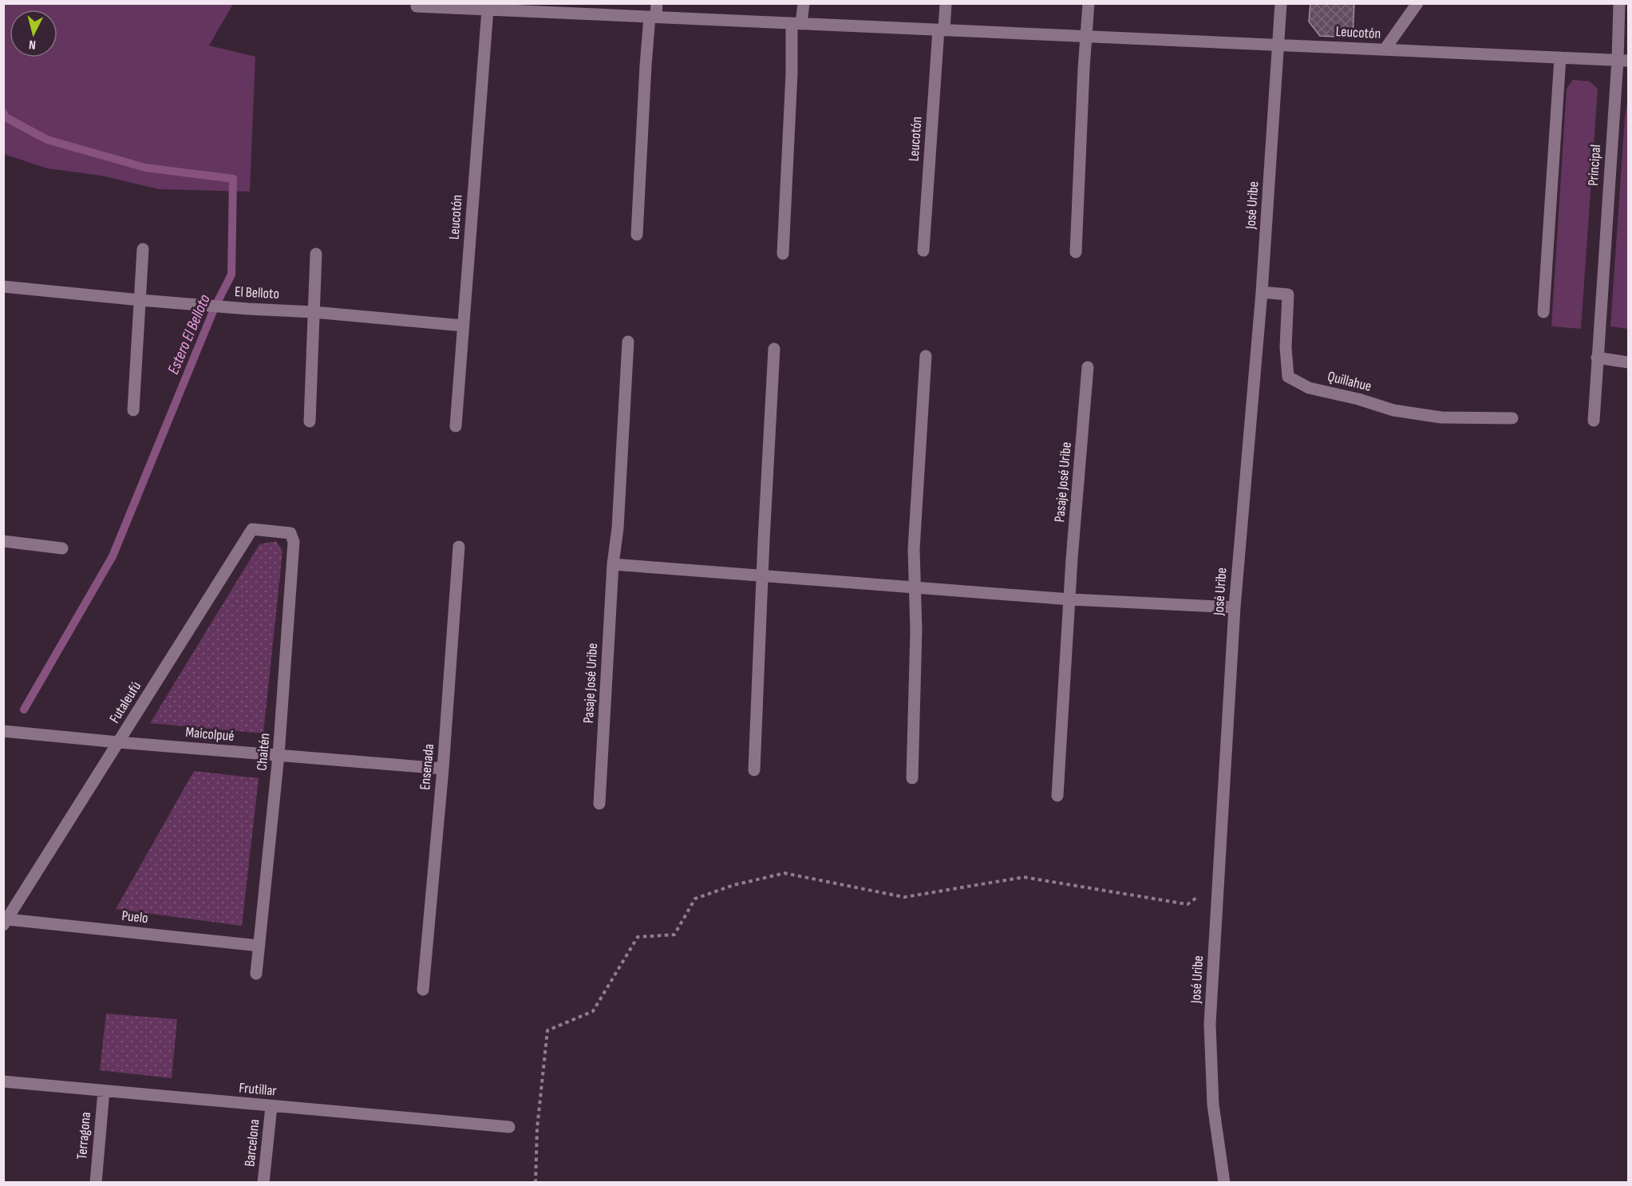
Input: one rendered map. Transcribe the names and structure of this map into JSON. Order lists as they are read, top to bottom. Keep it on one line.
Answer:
{"streets":{"street":["Leucotón","Principal","José Uribe","El Belloto","Quillahue","Pasaje José Uribe","Futaleufú","Maicolpué","Chaitén","Ensenada","Puelo","Frutillar","Terragona","Barcelona"]},"crossings":[["Leucotón","Principal"],["Leucotón","José Uribe"],["Leucotón","El Belloto"],["José Uribe","Quillahue"],["Futaleufú","Maicolpué"],["Futaleufú","Chaitén"],["Futaleufú","Puelo"],["Maicolpué","Chaitén"],["Maicolpué","Ensenada"],["Chaitén","Puelo"],["Frutillar","Terragona"],["Frutillar","Barcelona"]],"water":["Estero El Belloto"],"north":"bottom"}
